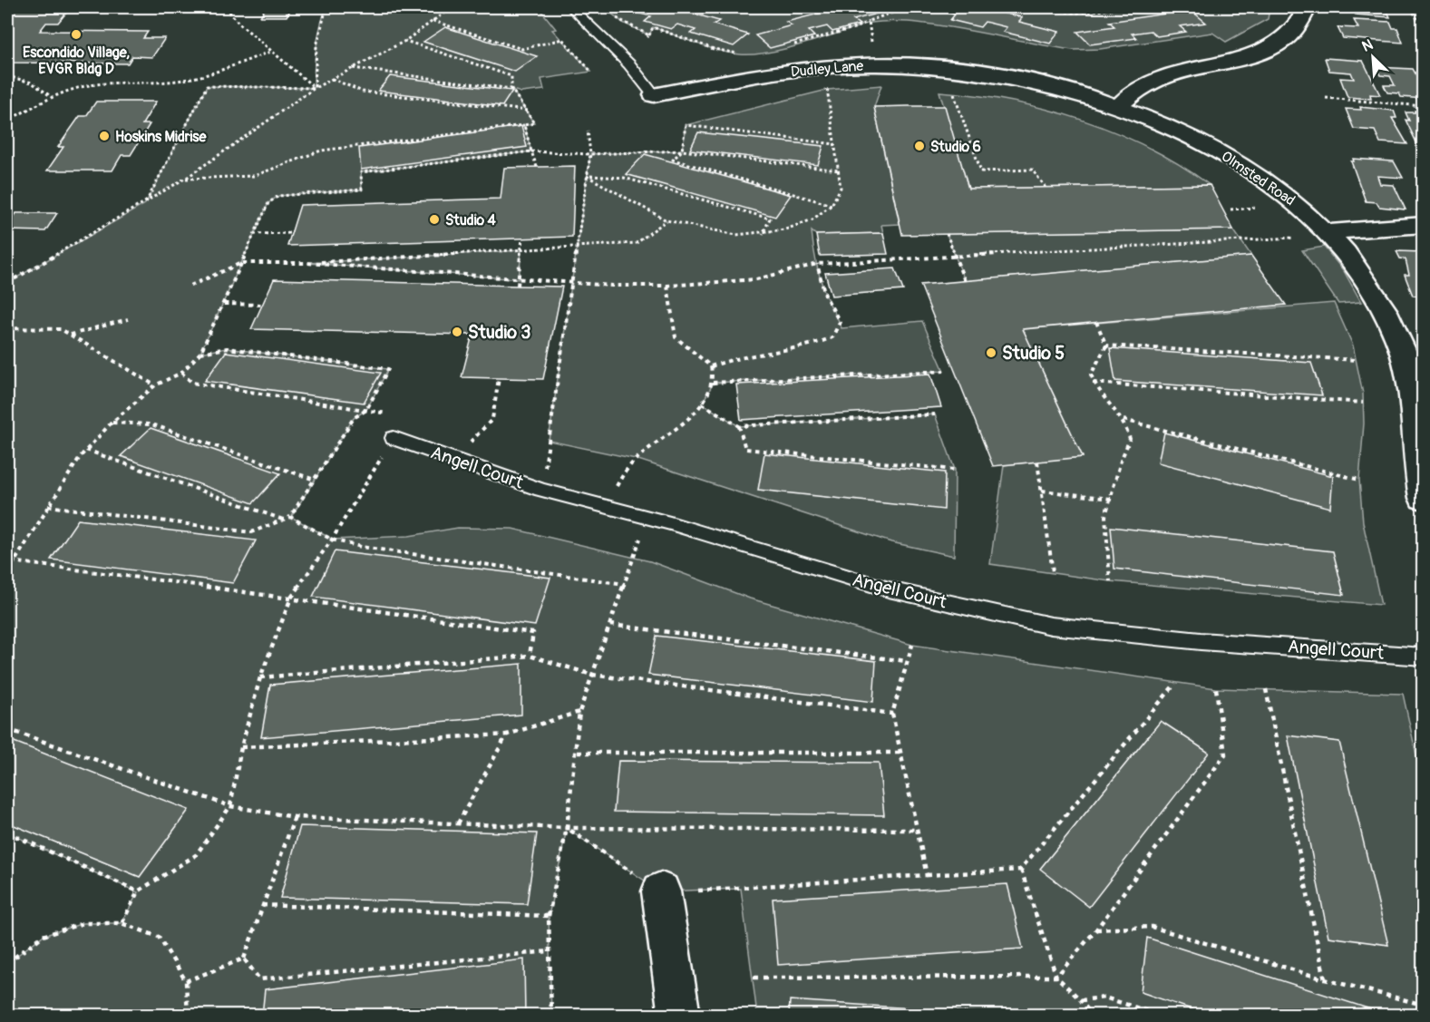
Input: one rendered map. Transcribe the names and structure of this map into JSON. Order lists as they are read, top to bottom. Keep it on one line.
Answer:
{"streets":{"street":["Dudley Lane","Olmsted Road"],"lane":["Angell Court"]},"crossings":[["Dudley Lane","Olmsted Road"]],"places":["Escondido Village, EVGR Bldg D","Hoskins Midrise","Studio 6","Studio 4","Studio 3","Studio 5"],"north":"top left"}
